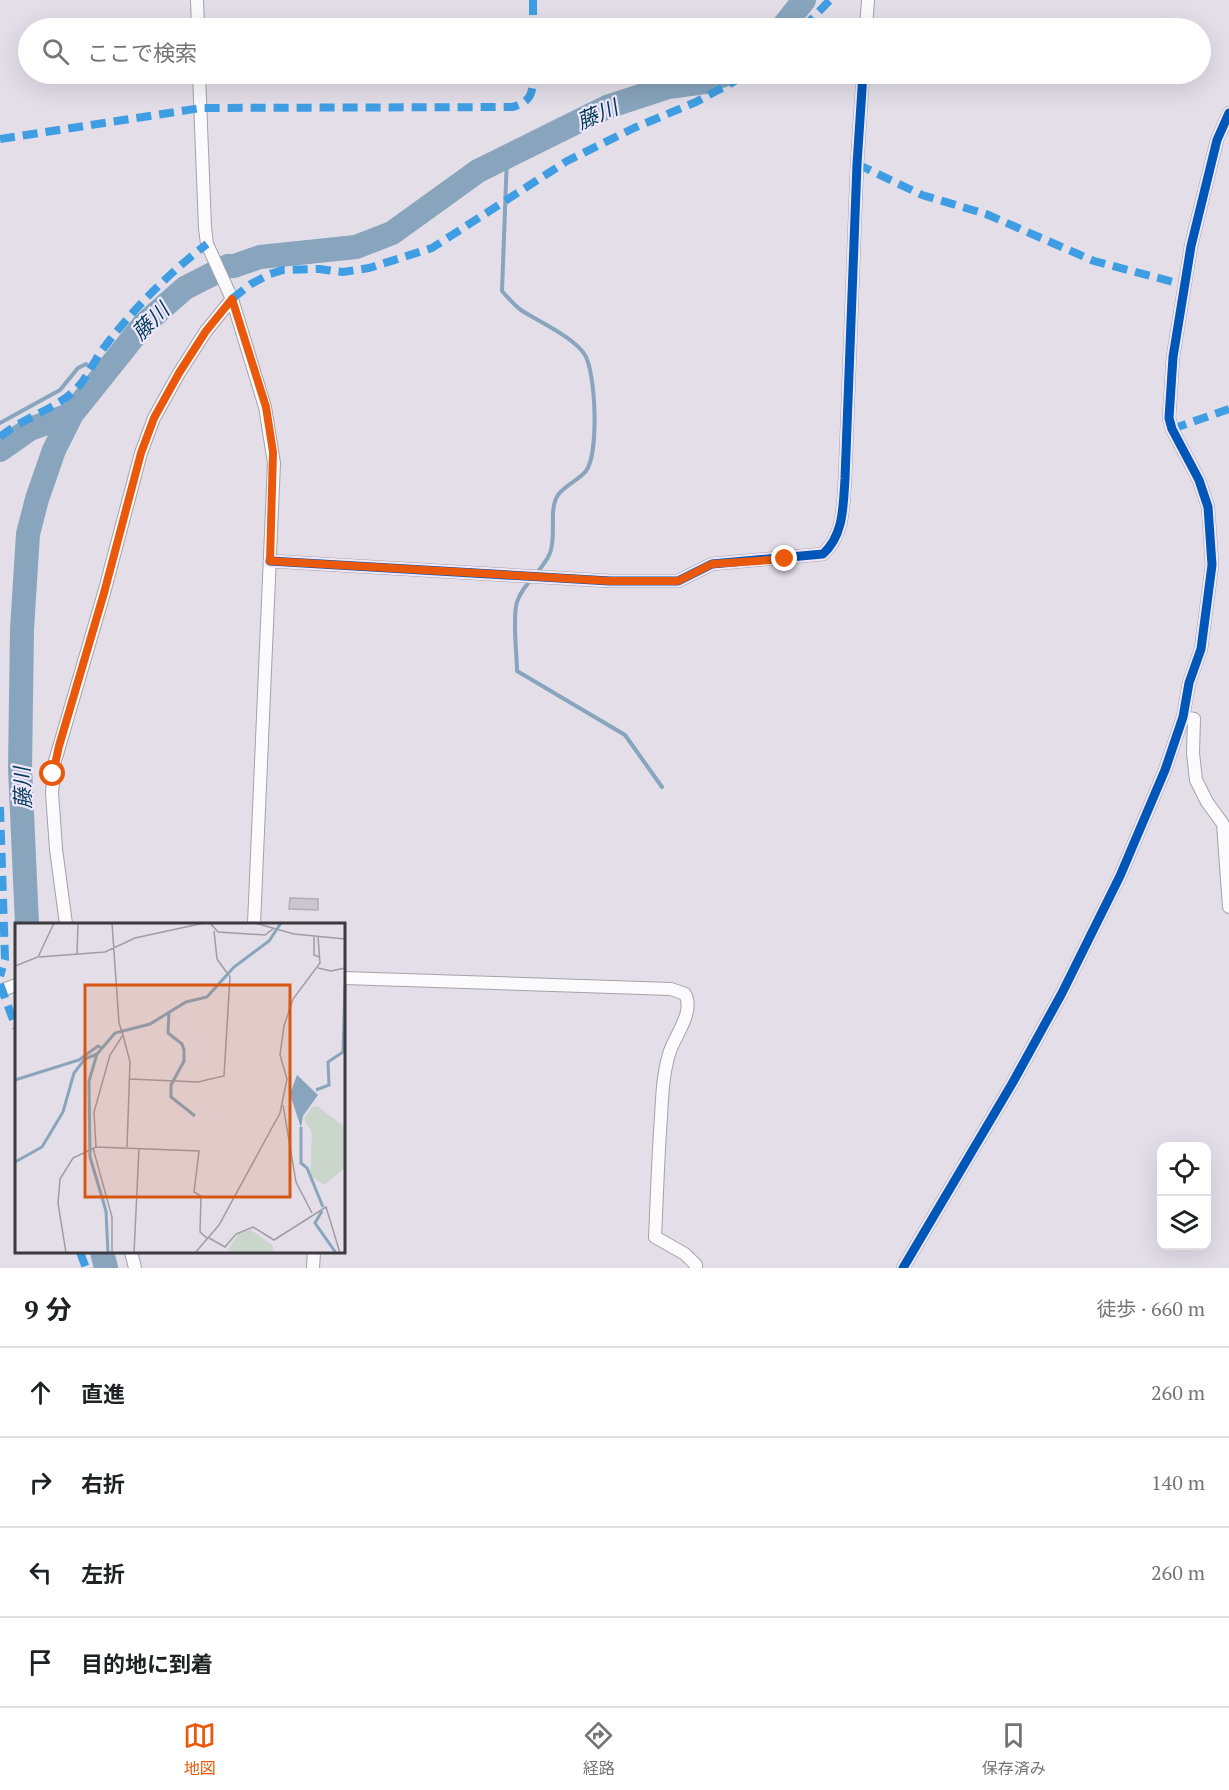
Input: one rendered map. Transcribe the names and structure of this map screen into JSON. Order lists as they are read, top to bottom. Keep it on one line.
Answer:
{"water":["藤川"],"page":{"search":"ここで検索","heading":["9 分","徒歩 · 660 m"],"list":[["直進","260 m"],["右折","140 m"],["左折","260 m"],"目的地に到着"],"nav":["地図","経路","保存済み"]}}
